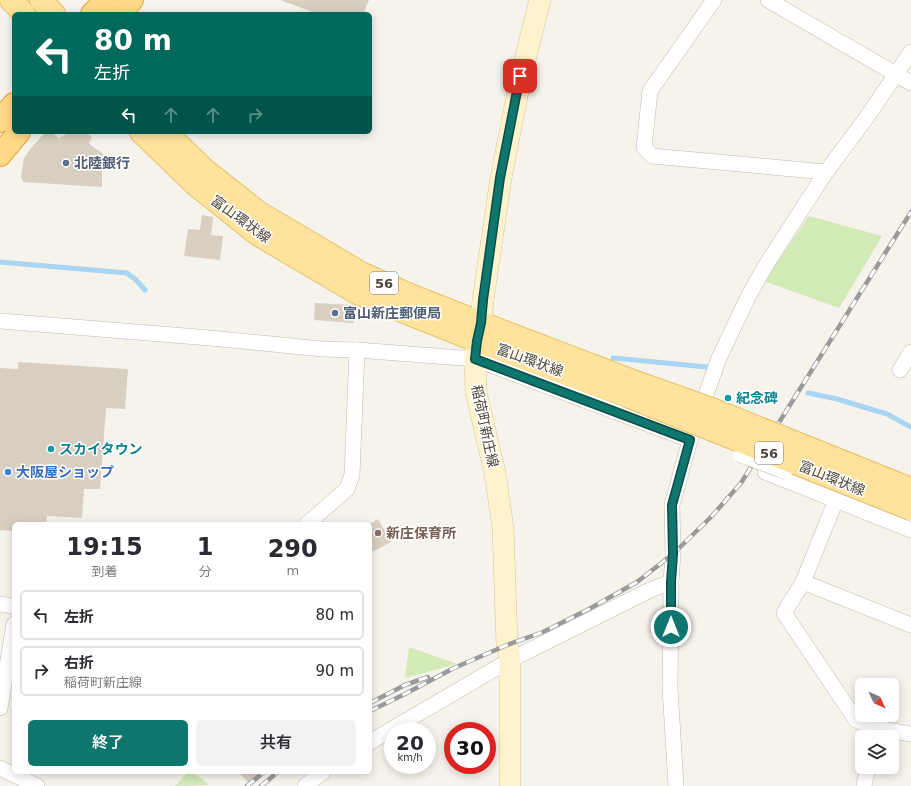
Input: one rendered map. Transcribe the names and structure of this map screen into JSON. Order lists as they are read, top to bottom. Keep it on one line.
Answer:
{"streets":{"main road":["富山環状線","56","稲荷町新庄線"]},"crossings":[["富山環状線","稲荷町新庄線"]],"places":["北陸銀行","富山新庄郵便局","紀念碑","スカイタウン","大阪屋ショップ","新庄保育所"],"north":"bottom right","page":{"turn":["80 m","左折"],"eta":["19:15","到着","1","分","290","m"],"list":[{"name":"左折","value":"80 m"},{"name":"右折","note":"稲荷町新庄線","value":"90 m"}],"buttons":["終了","共有"],"speed":"20 km/h","limit":"30"}}
